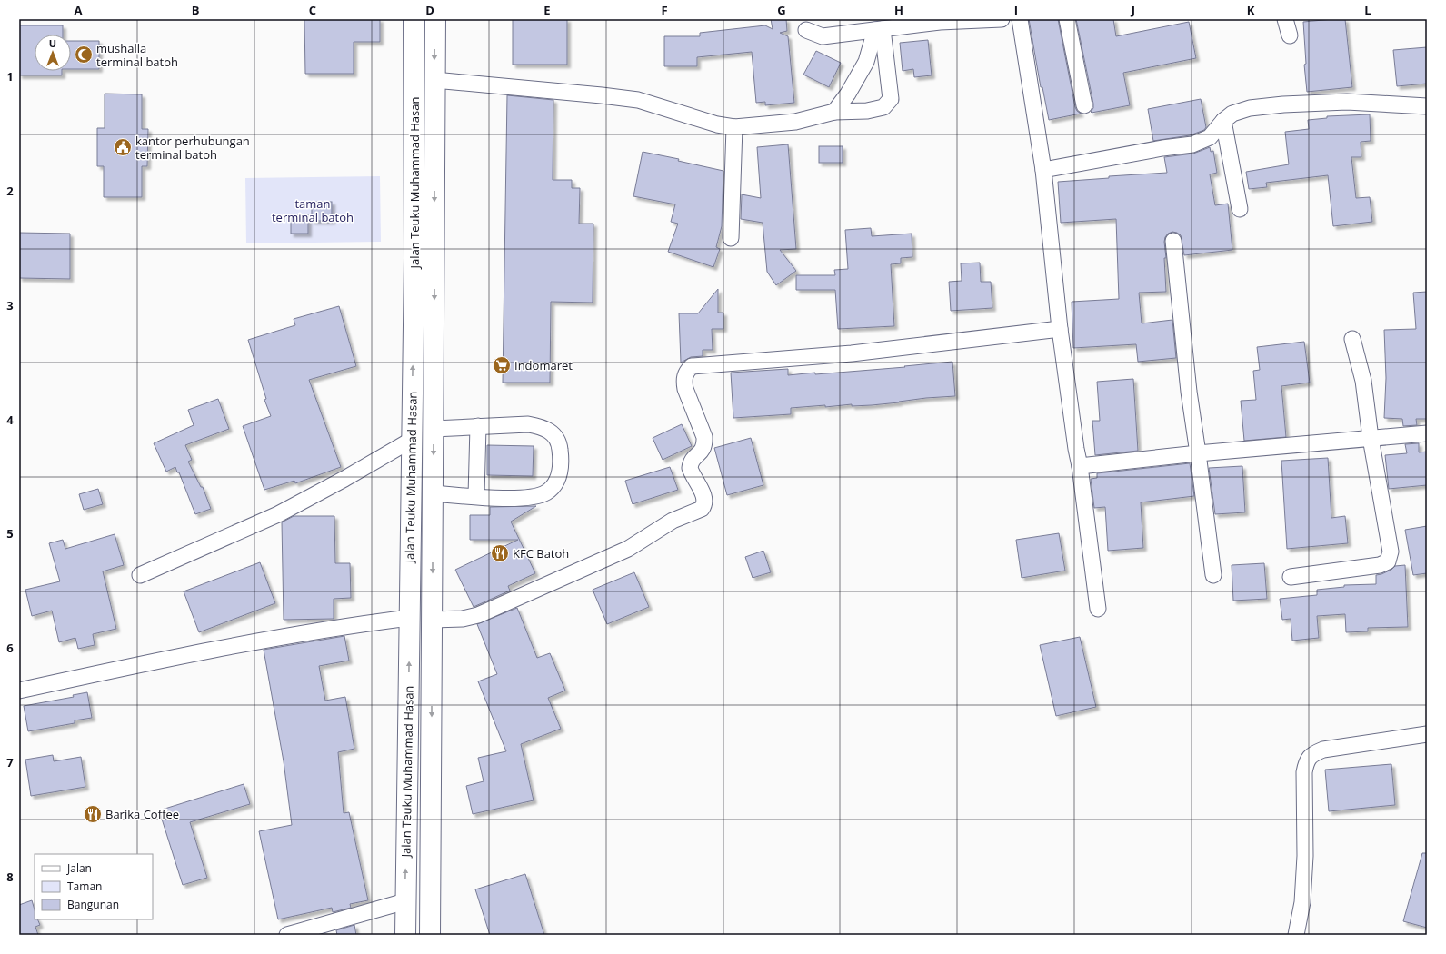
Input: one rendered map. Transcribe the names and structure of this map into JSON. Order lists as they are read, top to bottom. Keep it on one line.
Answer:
{"streets":{"highway":["Jalan Teuku Muhammad Hasan"]},"parks":["taman terminal batoh"],"places":{"mosque":["mushalla terminal batoh"],"public building":["kantor perhubungan terminal batoh"],"supermarket":["Indomaret"],"restaurant":["KFC Batoh","Barika Coffee"]},"legend":["Jalan","Taman","Bangunan"],"north":"top","grid":{"columns":["A","B","C","D","E","F","G","H","I","J","K","L"],"rows":["1","2","3","4","5","6","7","8"]}}
